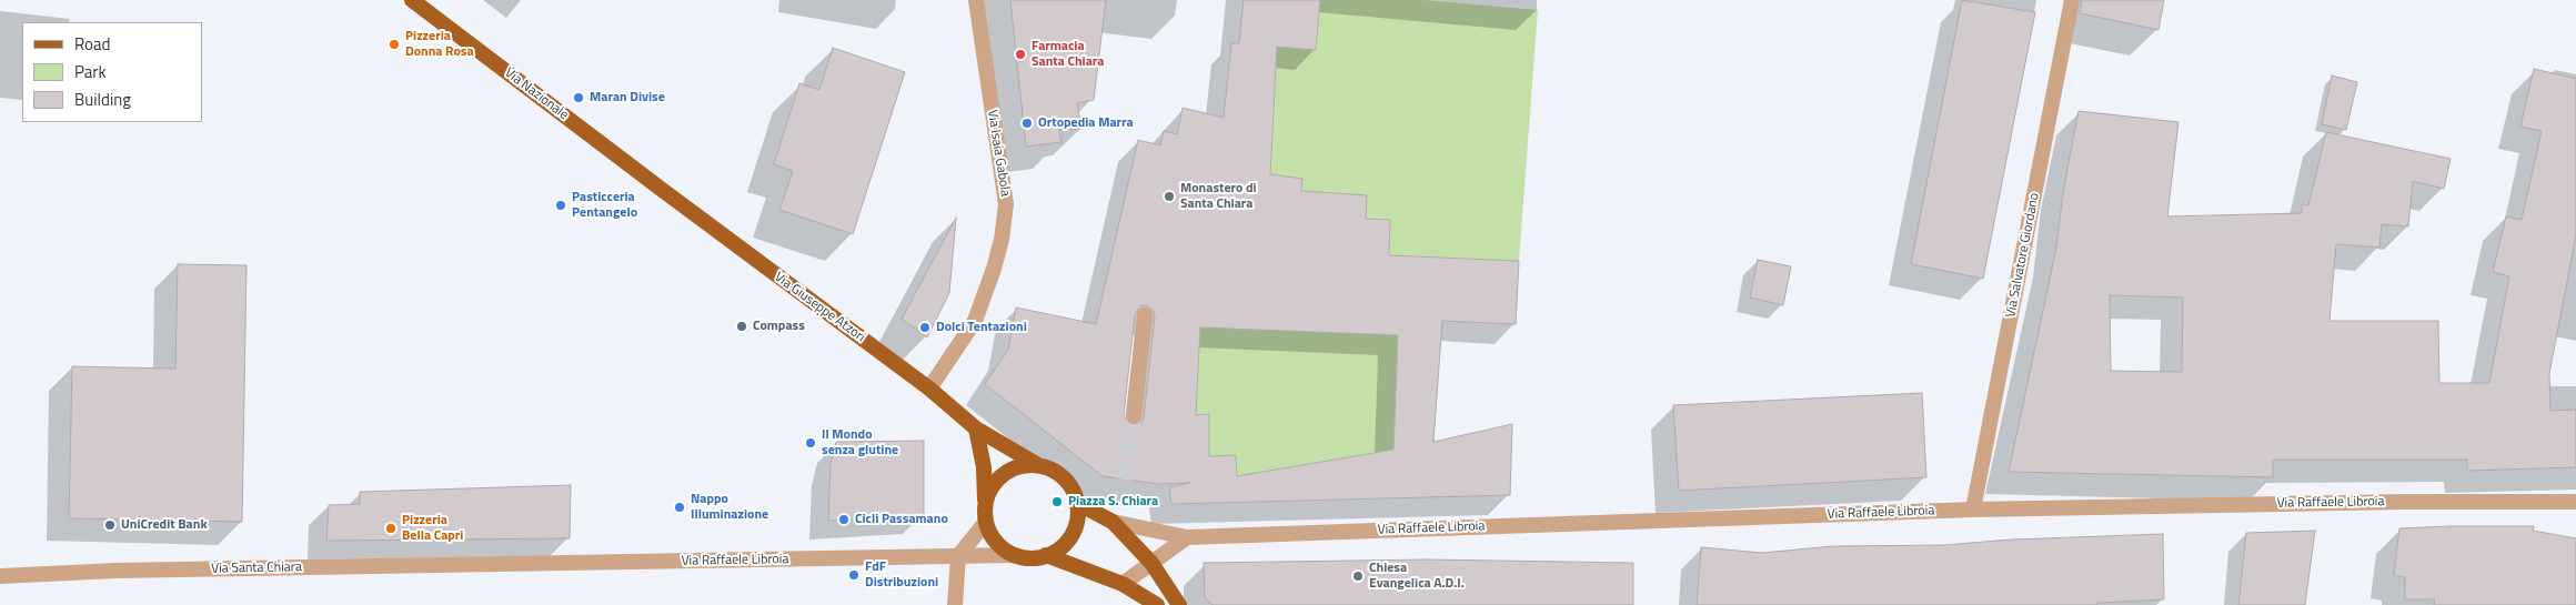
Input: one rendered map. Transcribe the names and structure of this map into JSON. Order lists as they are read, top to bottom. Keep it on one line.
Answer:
{"streets":{"main road":["Via Nazionale","Via Giuseppe Atzori"],"street":["Via Isaia Gabola","Via Salvatore Giordano","Via Raffaele Libroia","Via Santa Chiara"]},"crossings":[["Via Nazionale","Via Giuseppe Atzori"],["Via Isaia Gabola","Via Giuseppe Atzori"],["Via Salvatore Giordano","Via Raffaele Libroia"],["Via Giuseppe Atzori","Via Raffaele Libroia"],["Via Raffaele Libroia","Via Santa Chiara"]],"places":["Pizzeria Donna Rosa","Farmacia Santa Chiara","Maran Divise","Ortopedia Marra","Monastero di Santa Chiara","Pasticceria Pentangelo","Compass","Dolci Tentazioni","Il Mondo senza glutine","Piazza S. Chiara","Nappo Illuminazione","Cicli Passamano","UniCredit Bank","Pizzeria Bella Capri","FdF Distribuzioni","Chiesa Evangelica A.D.I."],"legend":["Road","Park","Building"]}
